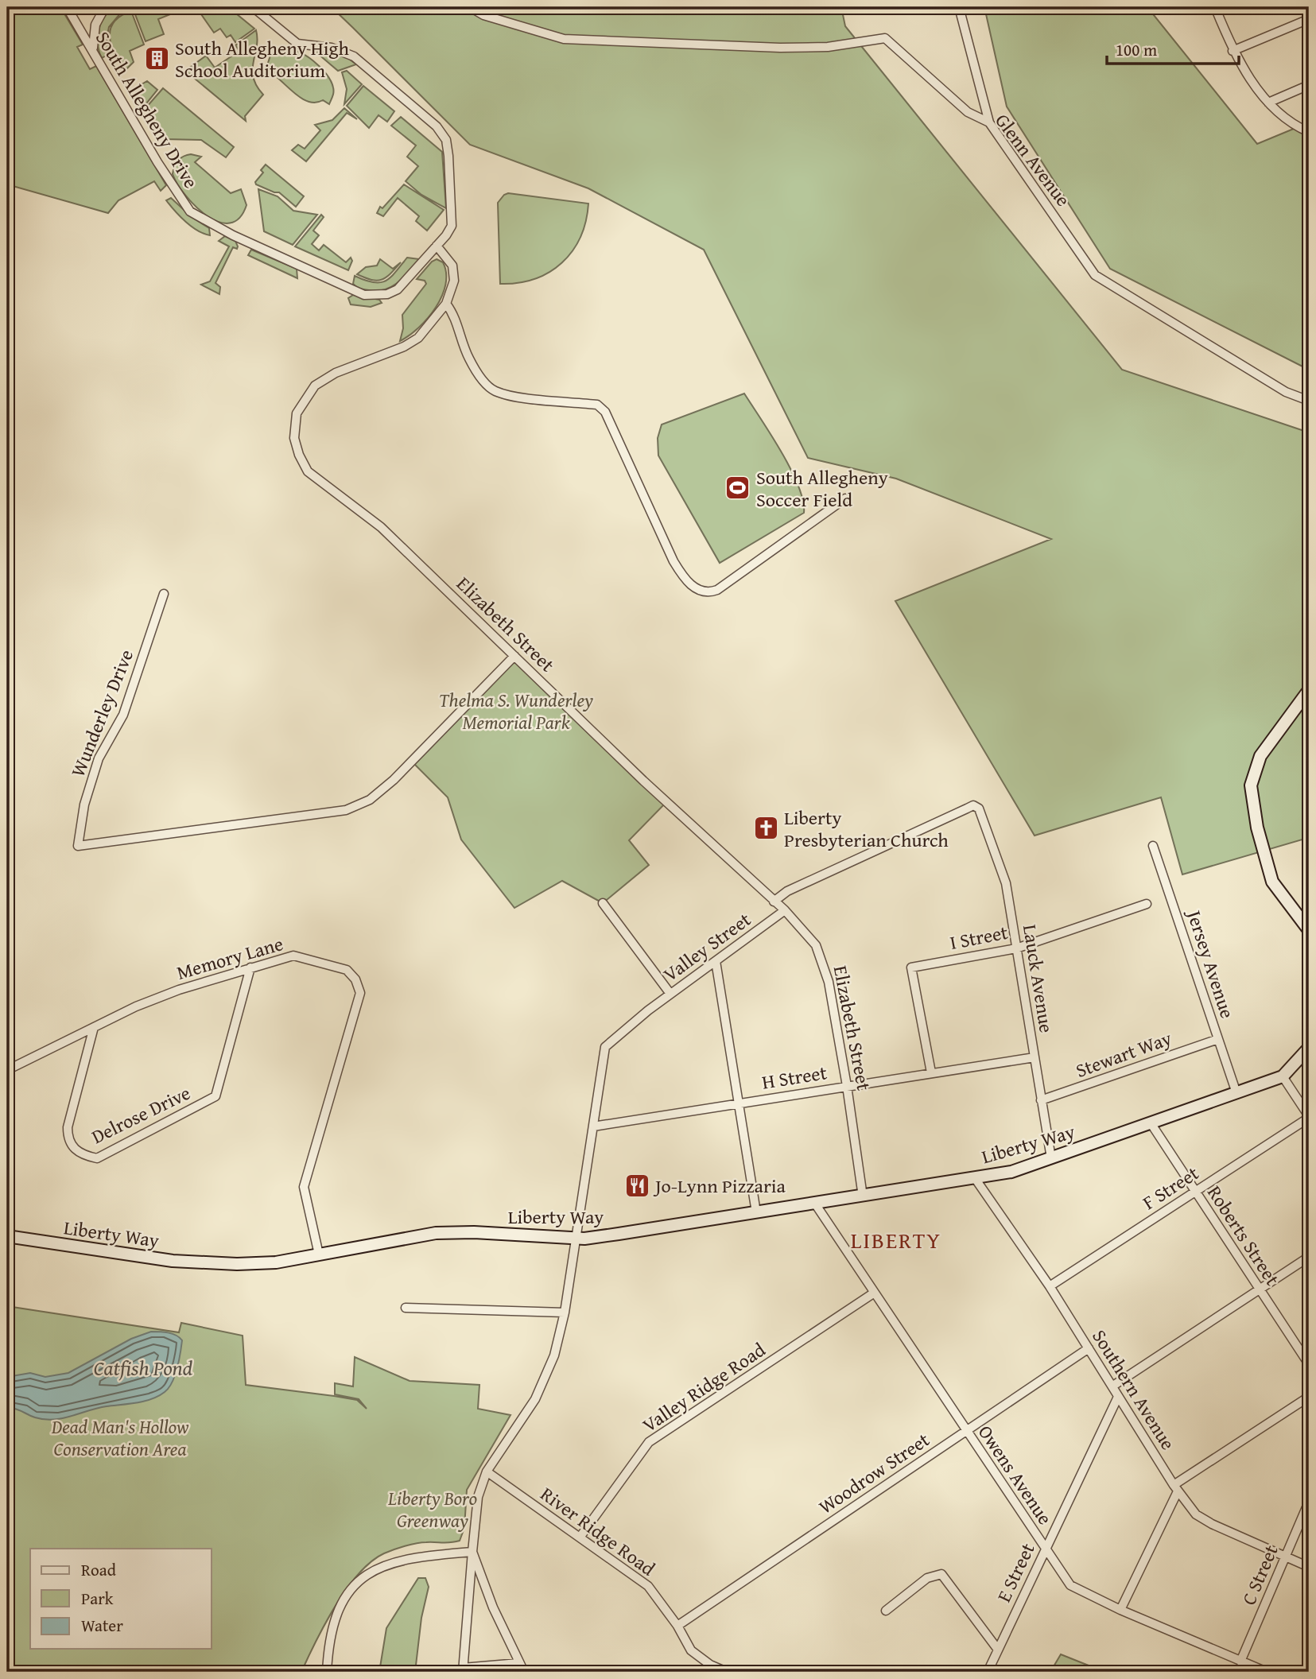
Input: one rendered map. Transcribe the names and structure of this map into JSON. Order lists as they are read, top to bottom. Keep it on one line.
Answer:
{"streets":{"street":["South Allegheny Drive","Glenn Avenue","Elizabeth Street","Wunderley Drive","I Street","Valley Street","Memory Lane","Jersey Avenue","Lauck Avenue","Stewart Way","H Street","Delrose Drive","Liberty Way","F Street","Roberts Street","Valley Ridge Road","Southern Avenue","Woodrow Street","Owens Avenue","River Ridge Road","E Street","C Street"]},"crossings":[["Elizabeth Street","Wunderley Drive"],["Elizabeth Street","Valley Street"],["Elizabeth Street","Lauck Avenue"],["Elizabeth Street","H Street"],["Elizabeth Street","Liberty Way"],["I Street","Lauck Avenue"],["I Street","H Street"],["Valley Street","H Street"],["Valley Street","Liberty Way"],["Valley Street","River Ridge Road"],["Memory Lane","Delrose Drive"],["Memory Lane","Liberty Way"],["Jersey Avenue","Stewart Way"],["Jersey Avenue","Liberty Way"],["Lauck Avenue","Stewart Way"],["Lauck Avenue","H Street"],["Lauck Avenue","Liberty Way"],["Liberty Way","Roberts Street"],["Liberty Way","Southern Avenue"],["Liberty Way","Owens Avenue"],["F Street","Roberts Street"],["F Street","Southern Avenue"],["Valley Ridge Road","Owens Avenue"],["Valley Ridge Road","River Ridge Road"],["Southern Avenue","Woodrow Street"],["Southern Avenue","E Street"],["Southern Avenue","C Street"],["Woodrow Street","Owens Avenue"],["Woodrow Street","River Ridge Road"],["Owens Avenue","E Street"],["Owens Avenue","C Street"]],"districts":["LIBERTY"],"water":["Catfish Pond"],"parks":["Thelma S. Wunderley Memorial Park","Dead Man's Hollow Conservation Area","Liberty Boro Greenway"],"places":{"building":["South Allegheny High School Auditorium"],"sports":["South Allegheny Soccer Field"],"church":["Liberty Presbyterian Church"],"restaurant":["Jo-Lynn Pizzaria"]},"legend":["Road","Park","Water"],"scale_bar":"100 m"}
